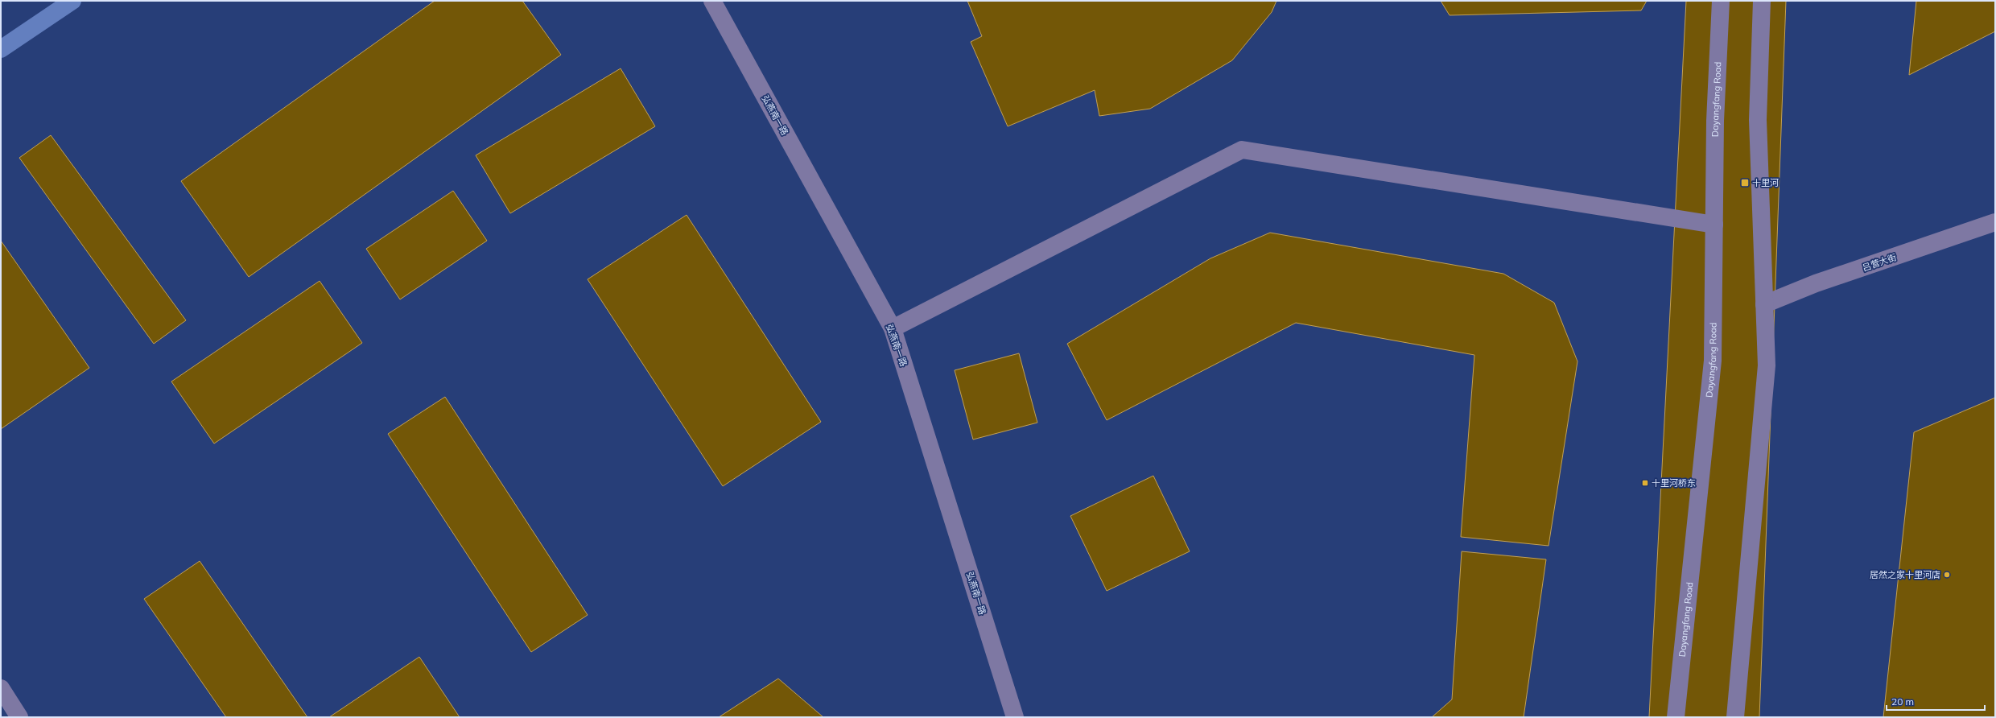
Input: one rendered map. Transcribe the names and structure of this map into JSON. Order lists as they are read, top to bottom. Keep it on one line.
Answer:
{"streets":{"street":["Dayangfang Road","弘燕南一路","吕营大街"]},"places":{"transit":["十里河","十里河桥东"],"other":["居然之家十里河店"]},"scale_bar":"20 m"}
